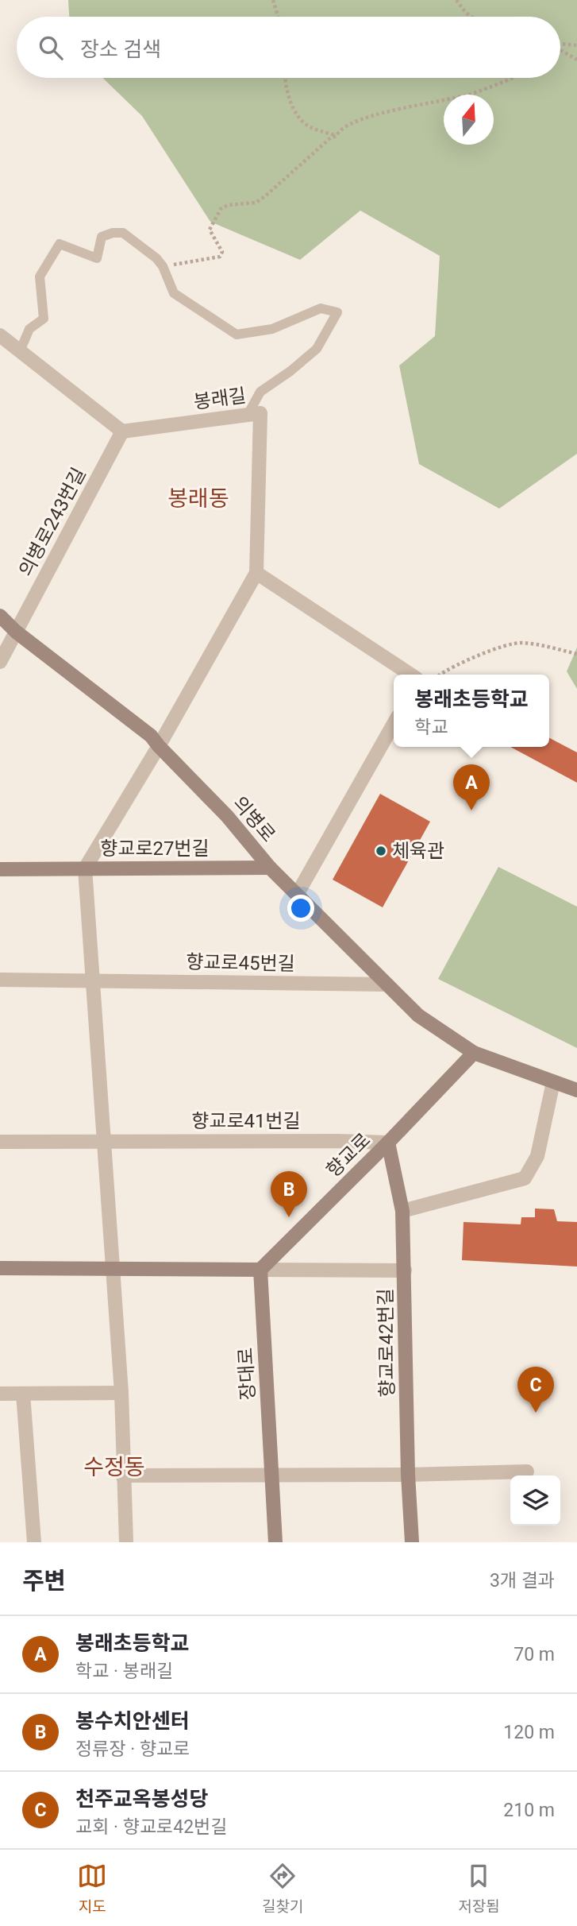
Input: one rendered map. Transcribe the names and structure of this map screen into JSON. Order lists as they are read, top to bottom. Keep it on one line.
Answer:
{"streets":{"street":["봉래길","의병로243번길","의병로","향교로27번길","향교로45번길","향교로41번길","향교로","향교로42번길","장대로"]},"crossings":[["봉래길","의병로243번길"],["의병로243번길","의병로"],["의병로","향교로27번길"],["의병로","향교로45번길"],["의병로","향교로"],["향교로27번길","향교로45번길"],["향교로27번길","향교로41번길"],["향교로41번길","향교로"],["향교로41번길","향교로42번길"],["향교로","향교로42번길"],["향교로","장대로"]],"districts":["봉래동","수정동"],"places":["체육관"],"north":"top","page":{"search":"장소 검색","popup":["봉래초등학교","학교"],"pins":["A","B","C"],"heading":["주변","3개 결과"],"list":[{"mark":"A","name":"봉래초등학교","note":"학교 · 봉래길","value":"70 m"},{"mark":"B","name":"봉수치안센터","note":"정류장 · 향교로","value":"120 m"},{"mark":"C","name":"천주교옥봉성당","note":"교회 · 향교로42번길","value":"210 m"}],"nav":["지도","길찾기","저장됨"]}}
